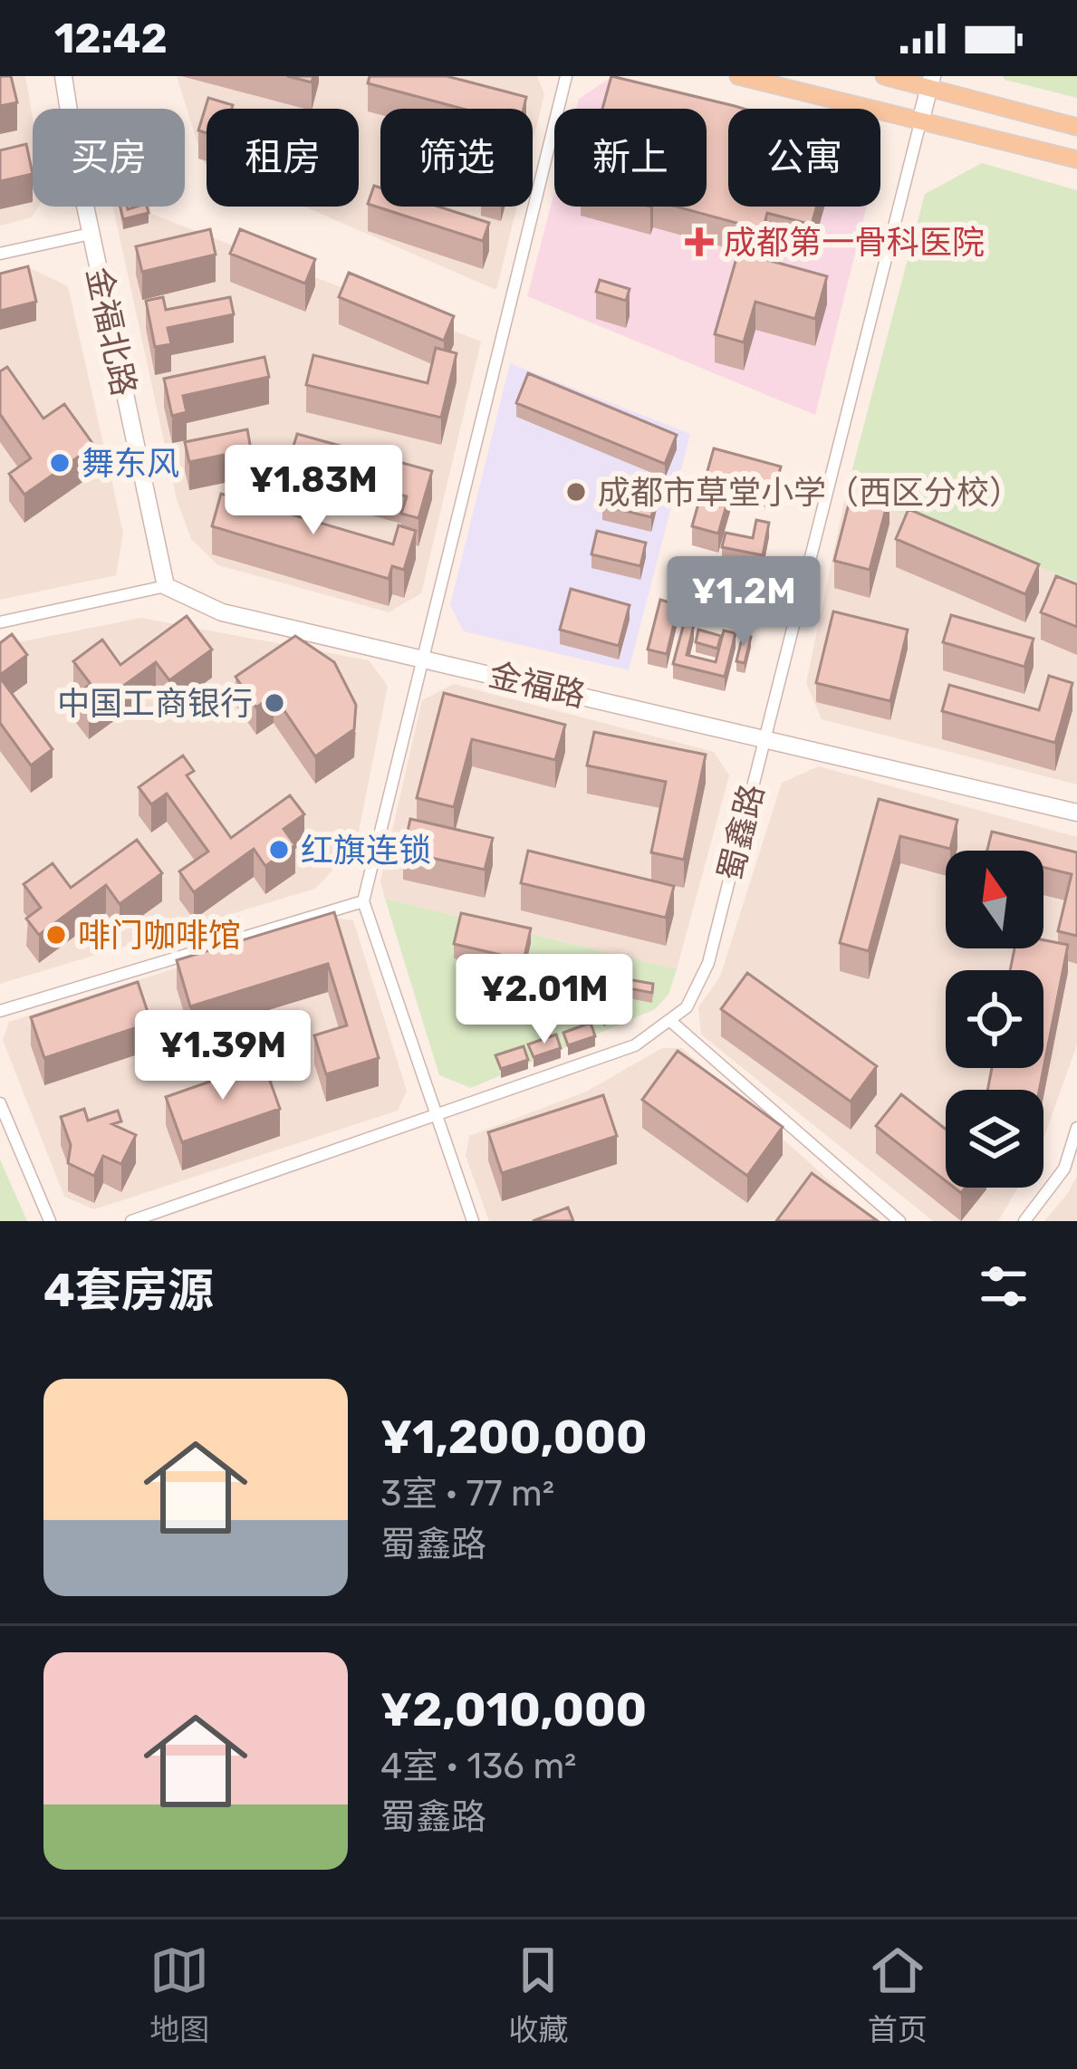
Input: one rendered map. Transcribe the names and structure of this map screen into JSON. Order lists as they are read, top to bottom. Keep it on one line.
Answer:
{"streets":{"street":["金福北路","金福路","蜀鑫路"]},"crossings":[["金福北路","金福路"],["金福路","蜀鑫路"]],"places":{"health":["成都第一骨科医院"],"other":["舞东风","成都市草堂小学（西区分校）","中国工商银行","红旗连锁","啡门咖啡馆"]},"north":"top","page":{"status":"12:42","chip":["买房","租房","筛选","新上","公寓"],"price":["¥1.83M","¥1.2M","¥2.01M","¥1.39M"],"heading":"4套房源","list":[{"name":"¥1,200,000","note":"3室 · 77 m² · 蜀鑫路"},{"name":"¥2,010,000","note":"4室 · 136 m² · 蜀鑫路"}],"tabs":["地图","收藏","首页"]}}
